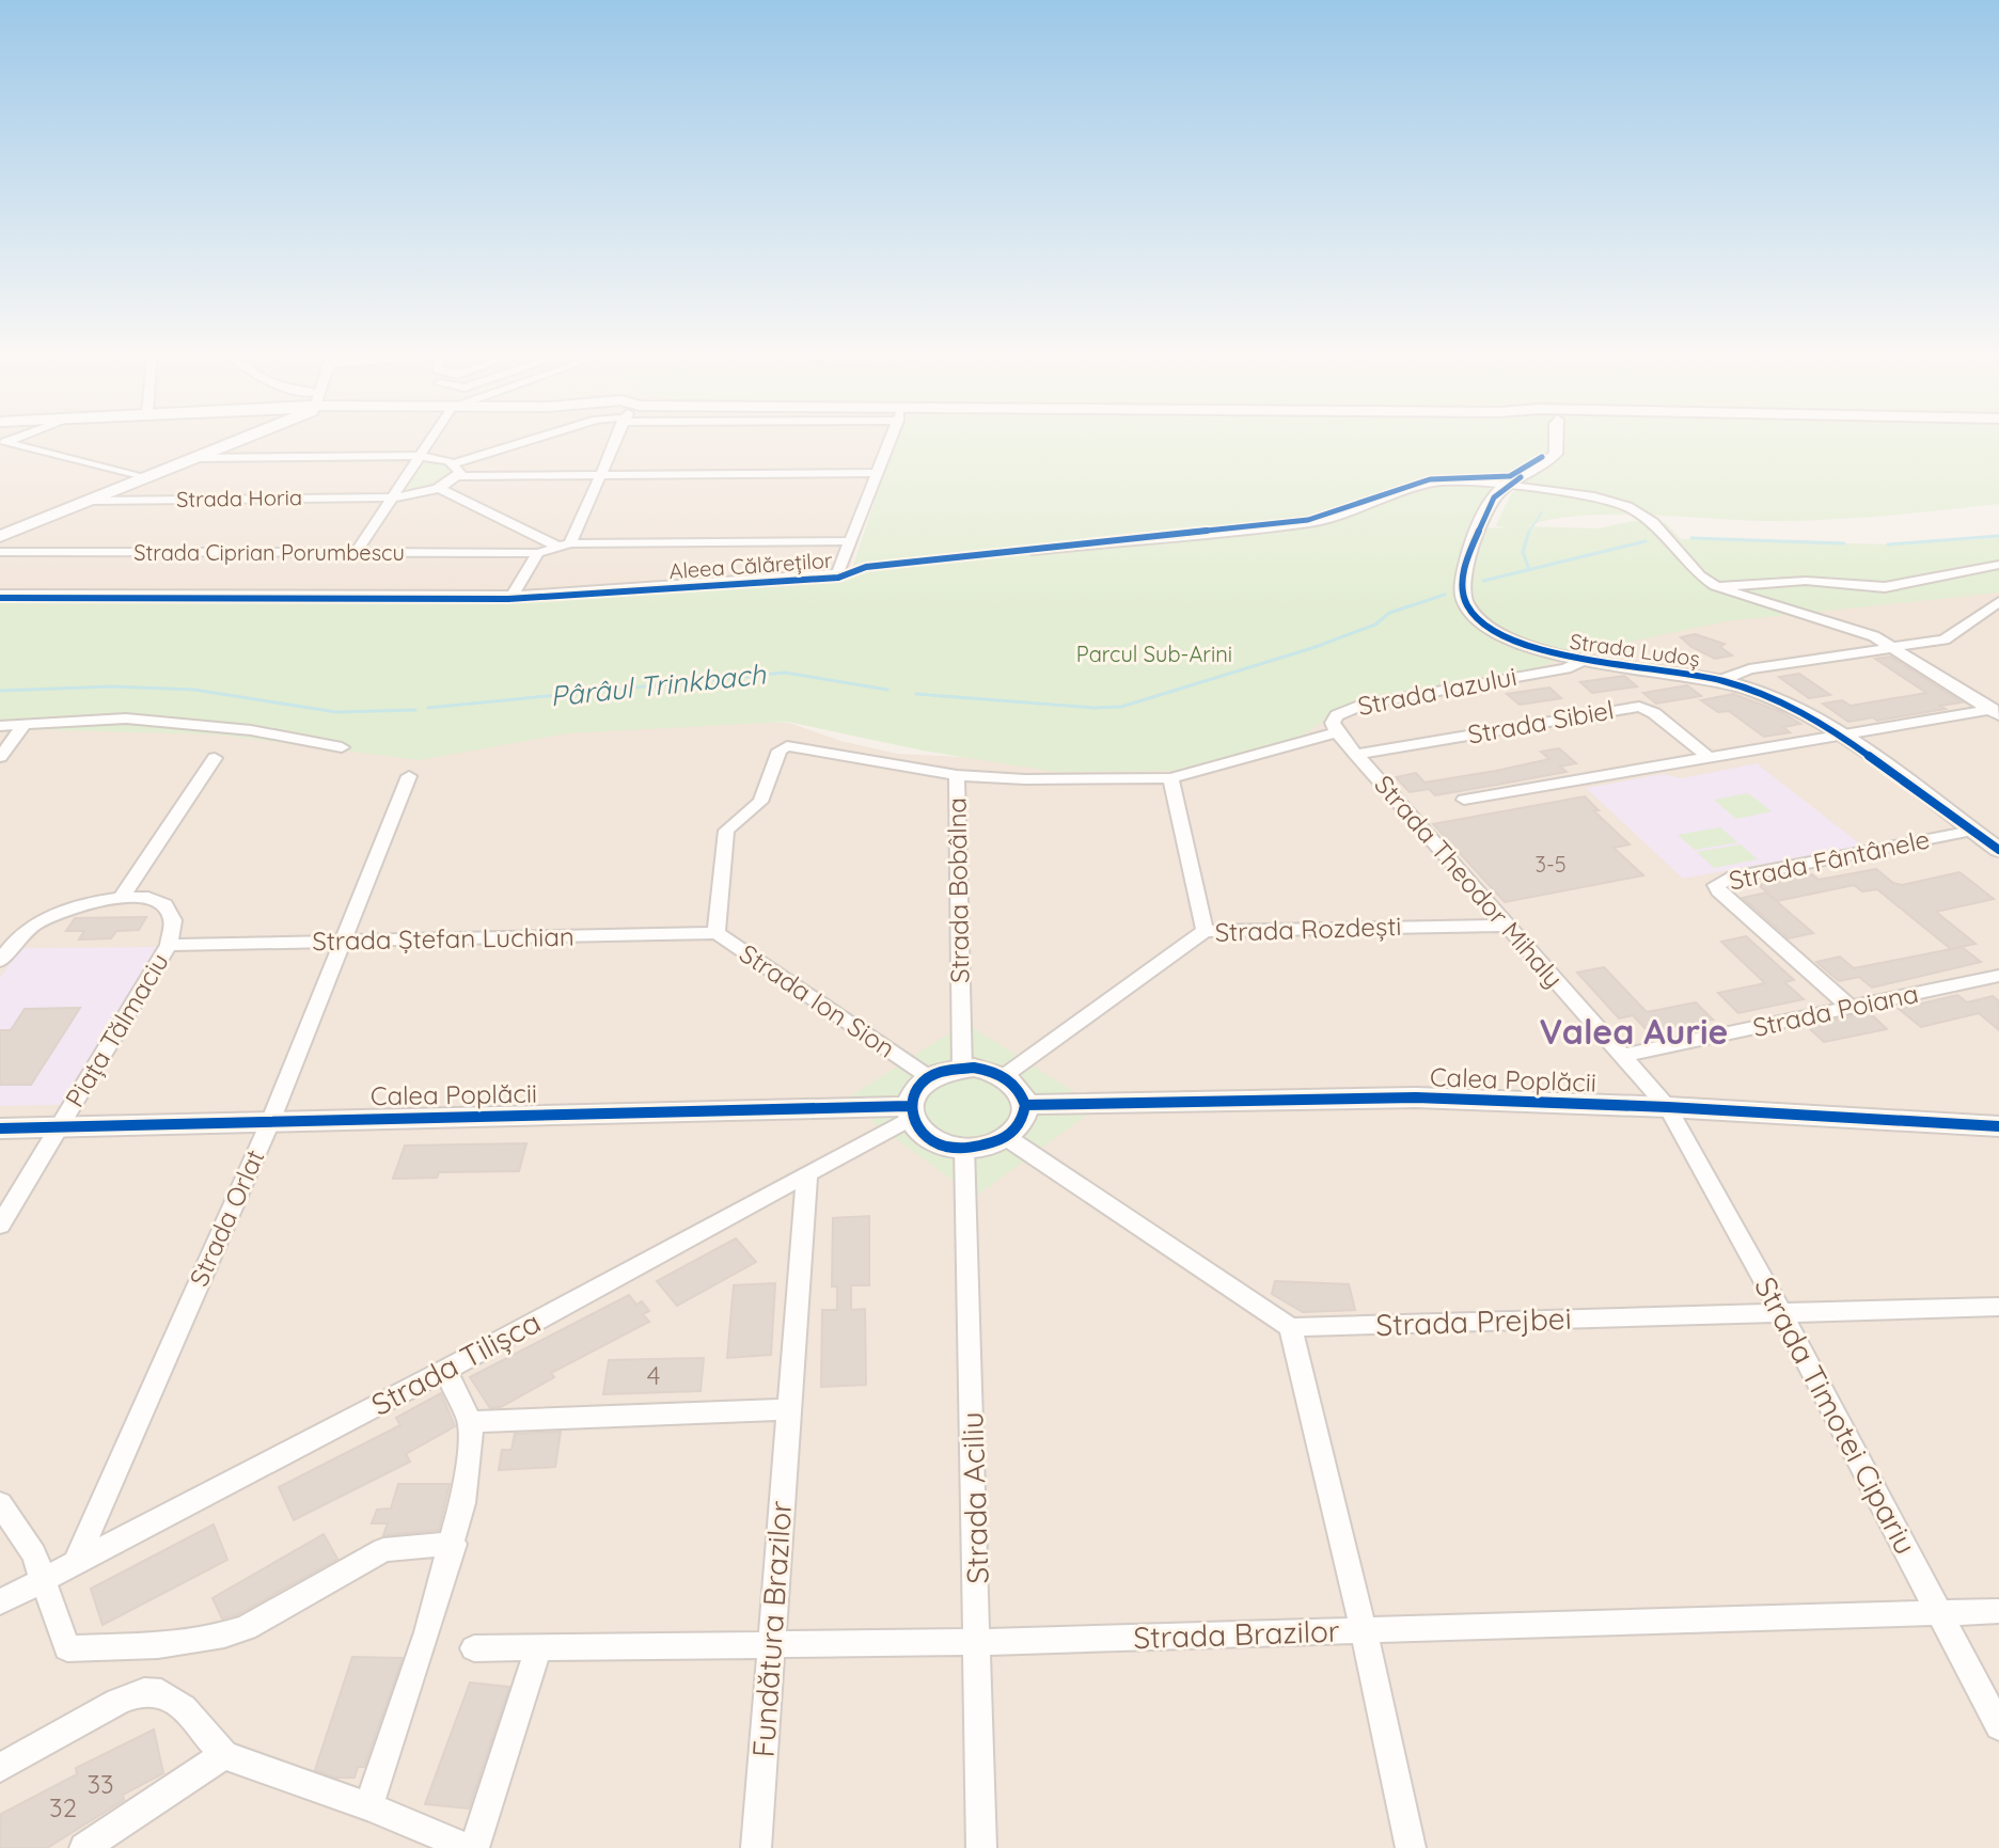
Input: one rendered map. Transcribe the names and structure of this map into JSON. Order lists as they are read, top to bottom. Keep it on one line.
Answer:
{"streets":{"main road":["Calea Poplăcii"],"street":["Strada Horia","Strada Ciprian Porumbescu","Aleea Călăreților","Strada Ludoș","Strada Iazului","Strada Sibiel","Strada Fântânele","Strada Theodor Mihaly","Strada Bobâlna","Strada Rozdești","Strada Ștefan Luchian","Strada Ion Sion","Strada Poiana","Piața Tălmaciu","Strada Orlat","Strada Prejbei","Strada Tilișca","Strada Timotei Cipariu","Strada Aciliu","Fundătura Brazilor","Strada Brazilor"]},"crossings":[["Strada Ludoș","Strada Iazului"],["Strada Ludoș","Strada Fântânele"],["Strada Iazului","Strada Theodor Mihaly"],["Strada Iazului","Strada Bobâlna"],["Strada Sibiel","Strada Theodor Mihaly"],["Strada Fântânele","Strada Poiana"],["Strada Theodor Mihaly","Strada Rozdești"],["Strada Theodor Mihaly","Strada Poiana"],["Strada Theodor Mihaly","Calea Poplăcii"],["Strada Theodor Mihaly","Strada Timotei Cipariu"],["Strada Bobâlna","Strada Rozdești"],["Strada Bobâlna","Strada Ion Sion"],["Strada Bobâlna","Calea Poplăcii"],["Strada Bobâlna","Strada Tilișca"],["Strada Bobâlna","Strada Aciliu"],["Strada Rozdești","Strada Ion Sion"],["Strada Rozdești","Calea Poplăcii"],["Strada Rozdești","Strada Tilișca"],["Strada Rozdești","Strada Aciliu"],["Strada Ștefan Luchian","Strada Ion Sion"],["Strada Ștefan Luchian","Piața Tălmaciu"],["Strada Ștefan Luchian","Strada Orlat"],["Strada Ion Sion","Calea Poplăcii"],["Strada Ion Sion","Strada Tilișca"],["Strada Ion Sion","Strada Aciliu"],["Piața Tălmaciu","Calea Poplăcii"],["Calea Poplăcii","Strada Orlat"],["Calea Poplăcii","Strada Tilișca"],["Calea Poplăcii","Strada Timotei Cipariu"],["Calea Poplăcii","Strada Aciliu"],["Strada Orlat","Strada Tilișca"],["Strada Prejbei","Strada Timotei Cipariu"],["Strada Tilișca","Strada Aciliu"],["Strada Tilișca","Fundătura Brazilor"],["Strada Timotei Cipariu","Strada Brazilor"],["Strada Aciliu","Strada Brazilor"],["Fundătura Brazilor","Strada Brazilor"]],"districts":["Valea Aurie"],"water":["Pârâul Trinkbach"],"parks":["Parcul Sub-Arini"],"house_numbers":["3-5","4","33","32"]}
